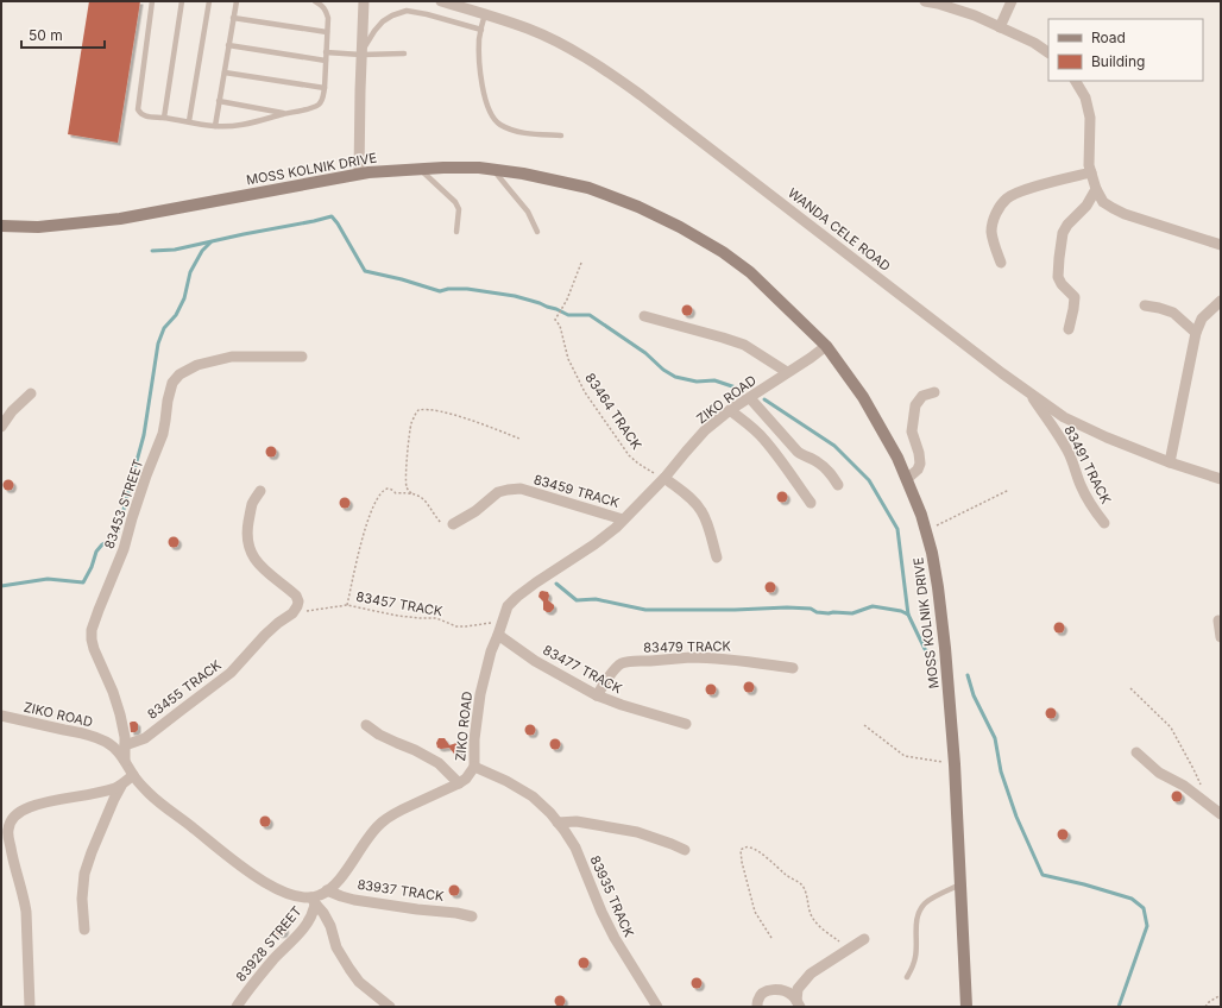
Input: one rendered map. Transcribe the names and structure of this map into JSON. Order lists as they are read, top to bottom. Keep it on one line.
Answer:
{"streets":{"main road":["MOSS KOLNIK DRIVE"],"street":["WANDA CELE ROAD","ZIKO ROAD","83491 TRACK","83459 TRACK","83453 STREET","83479 TRACK","83477 TRACK","83455 TRACK","83937 TRACK","83935 TRACK","83928 STREET"],"path":["83464 TRACK","83457 TRACK"]},"crossings":[["MOSS KOLNIK DRIVE","ZIKO ROAD"],["WANDA CELE ROAD","83491 TRACK"],["ZIKO ROAD","83464 TRACK"],["ZIKO ROAD","83459 TRACK"],["ZIKO ROAD","83453 STREET"],["ZIKO ROAD","83457 TRACK"],["ZIKO ROAD","83477 TRACK"],["ZIKO ROAD","83937 TRACK"],["ZIKO ROAD","83935 TRACK"],["ZIKO ROAD","83928 STREET"],["83453 STREET","83455 TRACK"],["83457 TRACK","83477 TRACK"],["83457 TRACK","83455 TRACK"],["83479 TRACK","83477 TRACK"]],"legend":["Road","Building"],"scale_bar":"50 m"}
